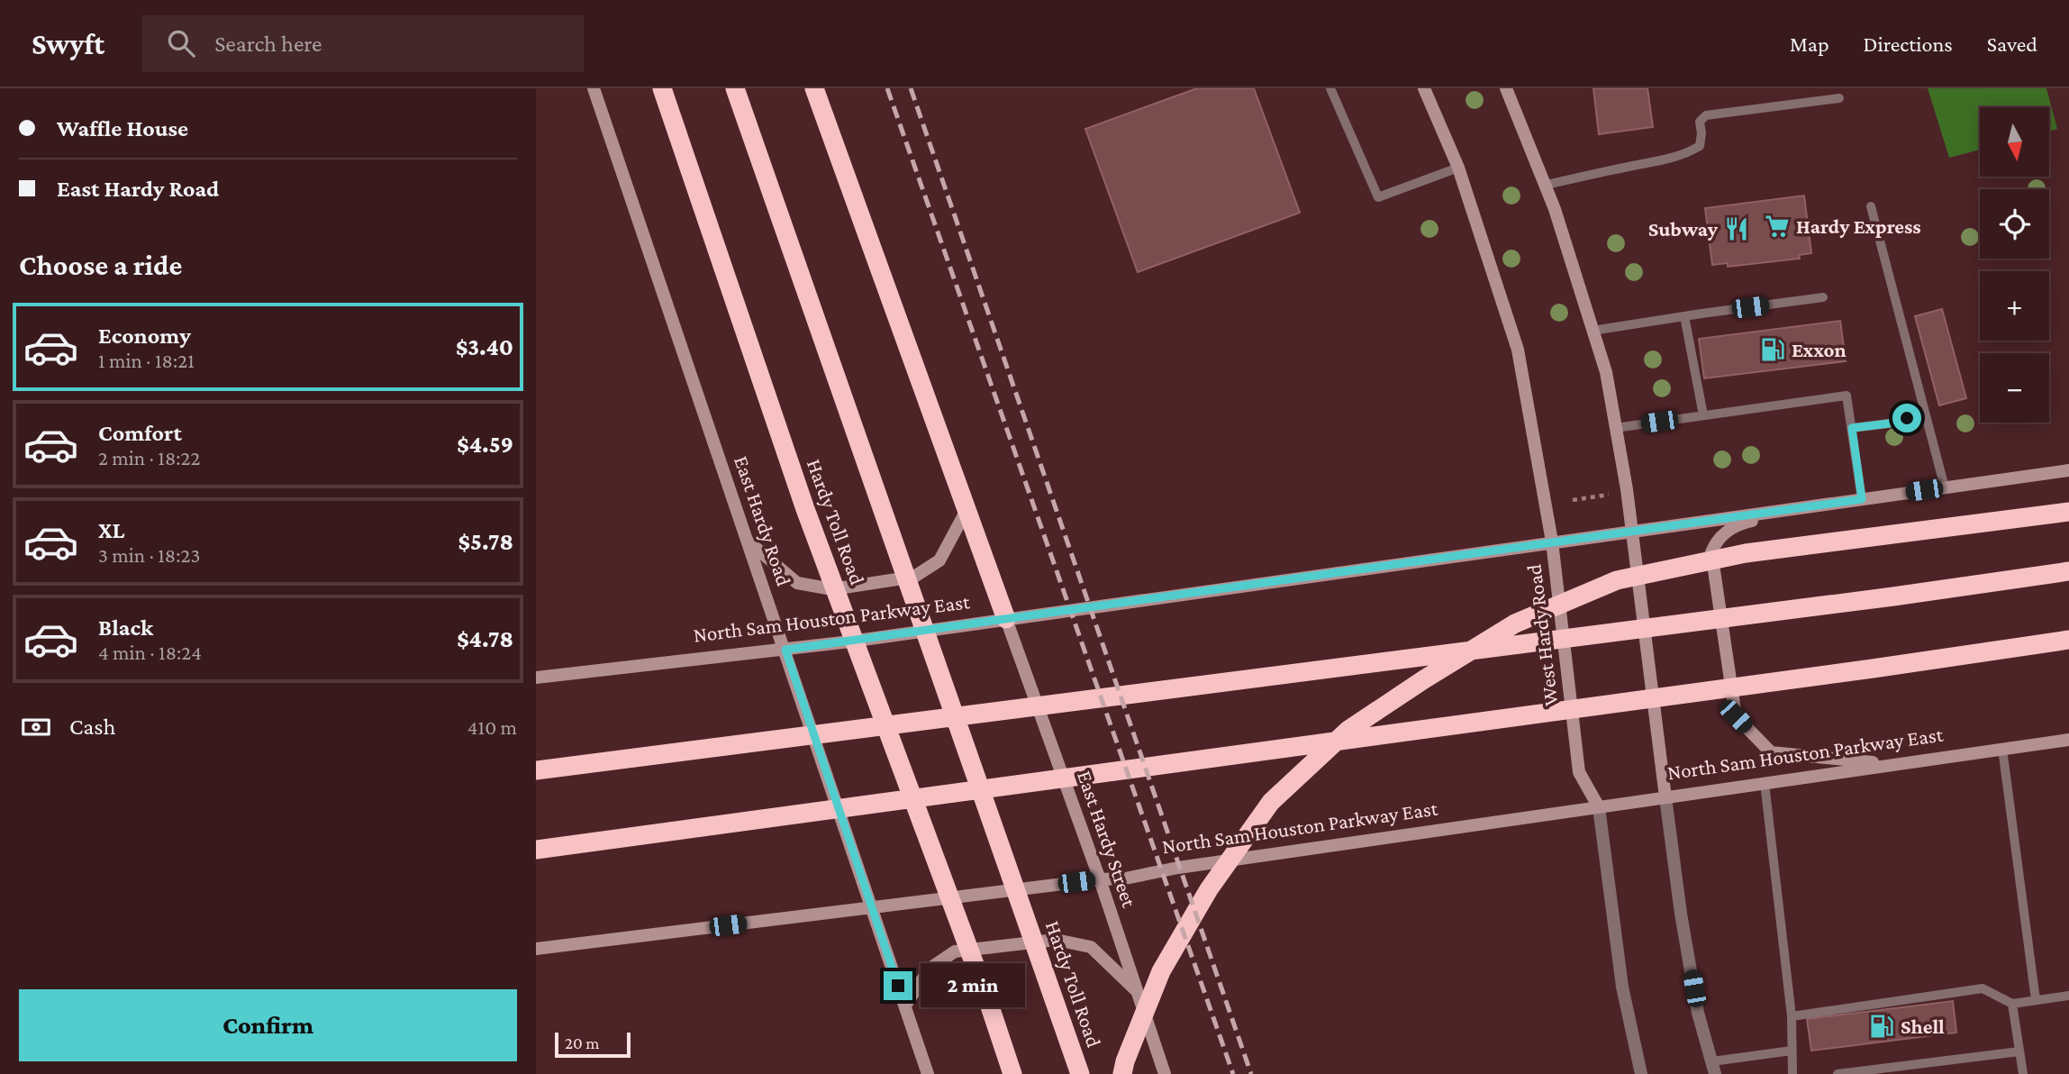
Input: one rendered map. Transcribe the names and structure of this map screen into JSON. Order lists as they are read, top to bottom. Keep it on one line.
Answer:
{"streets":{"highway":["Hardy Toll Road"],"main road":["East Hardy Road","North Sam Houston Parkway East","West Hardy Road","East Hardy Street"]},"crossings":[["East Hardy Road","North Sam Houston Parkway East"],["North Sam Houston Parkway East","West Hardy Road"],["North Sam Houston Parkway East","East Hardy Street"]],"places":{"supermarket":["Hardy Express"],"restaurant":["Subway"],"fuel station":["Exxon","Shell"]},"scale_bar":"20 m","north":"bottom","page":{"header":"Swyft","search":"Search here","nav":["Map","Directions","Saved"],"banner":["Waffle House","East Hardy Road"],"map_buttons":["+","−"],"heading":"Choose a ride","list":[{"name":"Economy","note":"1 min · 18:21","value":"$3.40"},{"name":"Comfort","note":"2 min · 18:22","value":"$4.59"},{"name":"XL","note":"3 min · 18:23","value":"$5.78"},{"name":"Black","note":"4 min · 18:24","value":"$4.78"}],"pay":["Cash","410 m"],"bubble":"2 min","buttons":"Confirm","scale":"20 m"}}
